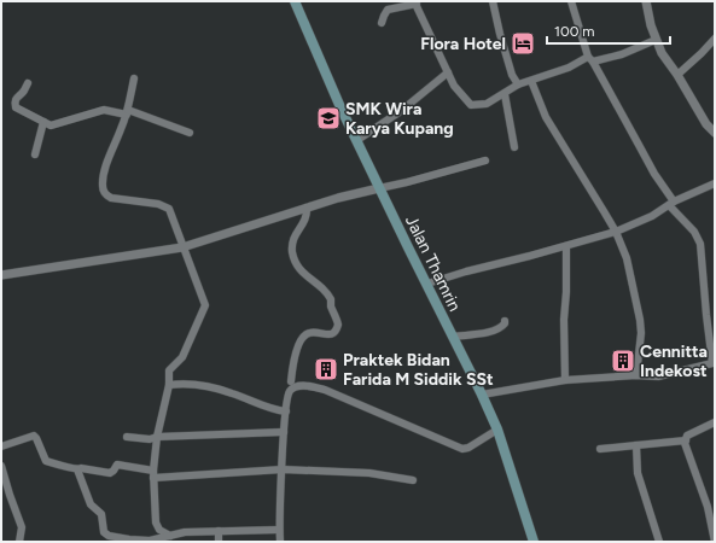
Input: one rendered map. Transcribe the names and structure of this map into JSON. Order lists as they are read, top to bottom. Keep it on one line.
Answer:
{"streets":{"main road":["Jalan Thamrin"]},"places":{"hotel":["Flora Hotel"],"school or university":["SMK Wira Karya Kupang"],"building":["Cennitta Indekost","Praktek Bidan Farida M Siddik SSt"]},"scale_bar":"100 m"}
